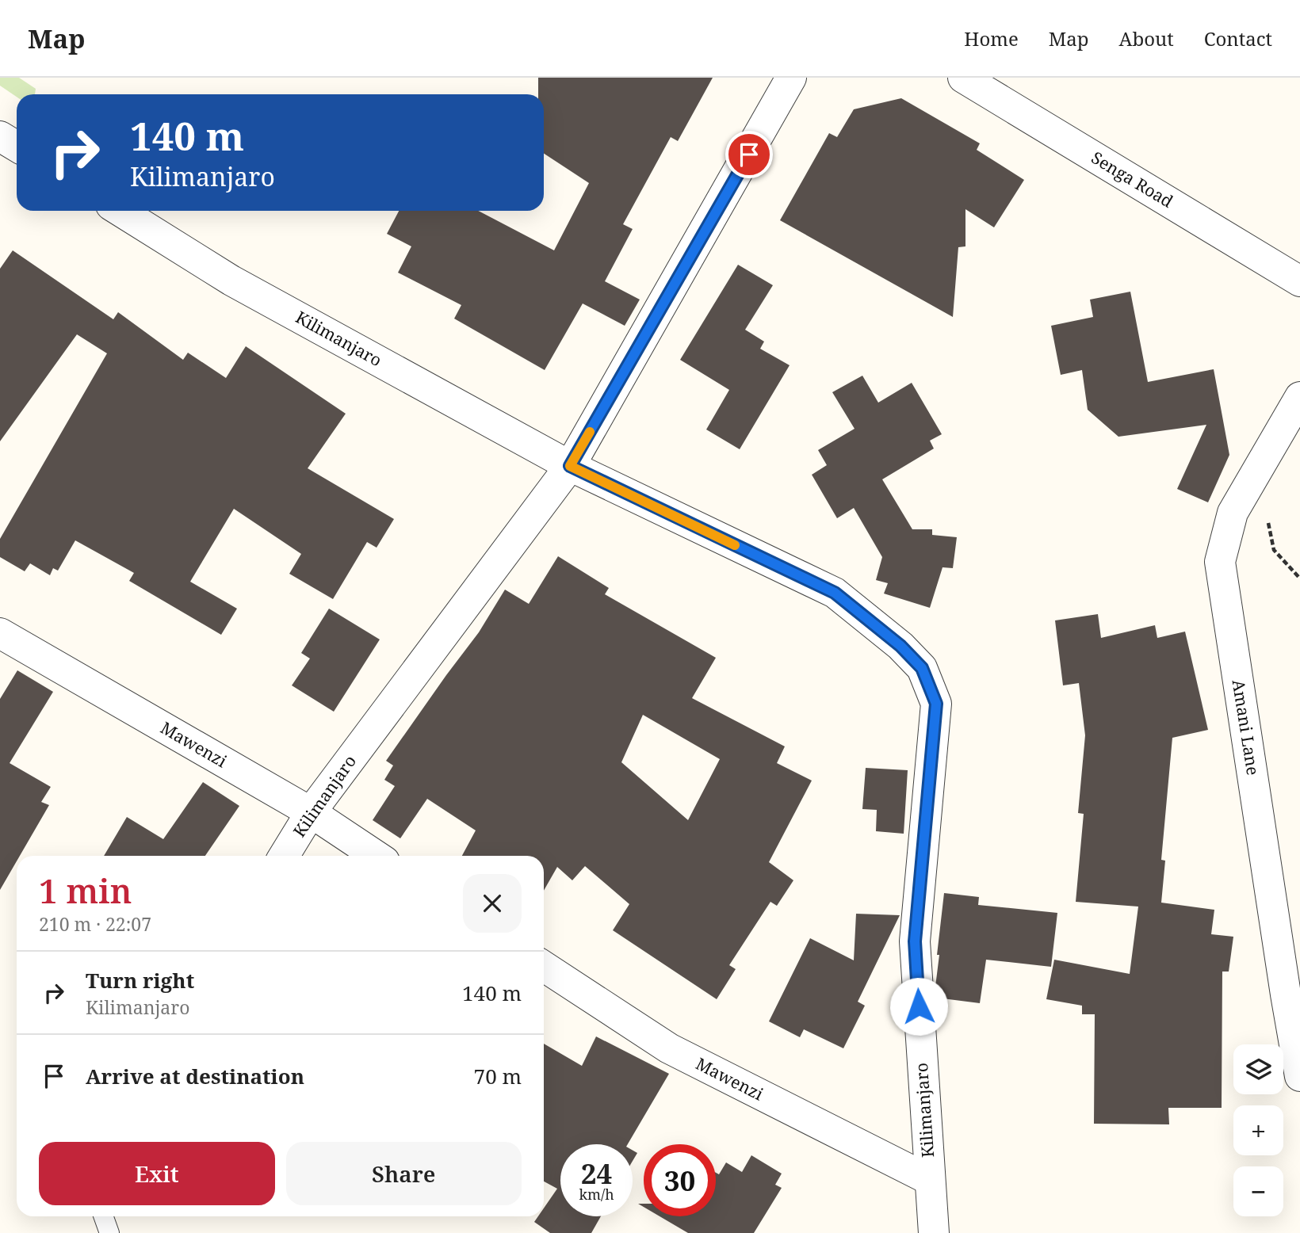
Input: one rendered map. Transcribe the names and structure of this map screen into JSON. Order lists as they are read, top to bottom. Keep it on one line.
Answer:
{"streets":{"street":["Senga Road","Kilimanjaro","Amani Lane","Mawenzi"]},"crossings":[["Kilimanjaro","Mawenzi"]],"page":{"header":"Map","nav":["Home","Map","About","Contact"],"turn":["140 m","Kilimanjaro"],"heading":["1 min","210 m · 22:07"],"list":[{"name":"Turn right","note":"Kilimanjaro","value":"140 m"},{"name":"Arrive at destination","value":"70 m"}],"map_buttons":["+","−"],"buttons":["Exit","Share"],"speed":"24 km/h","limit":"30"}}
